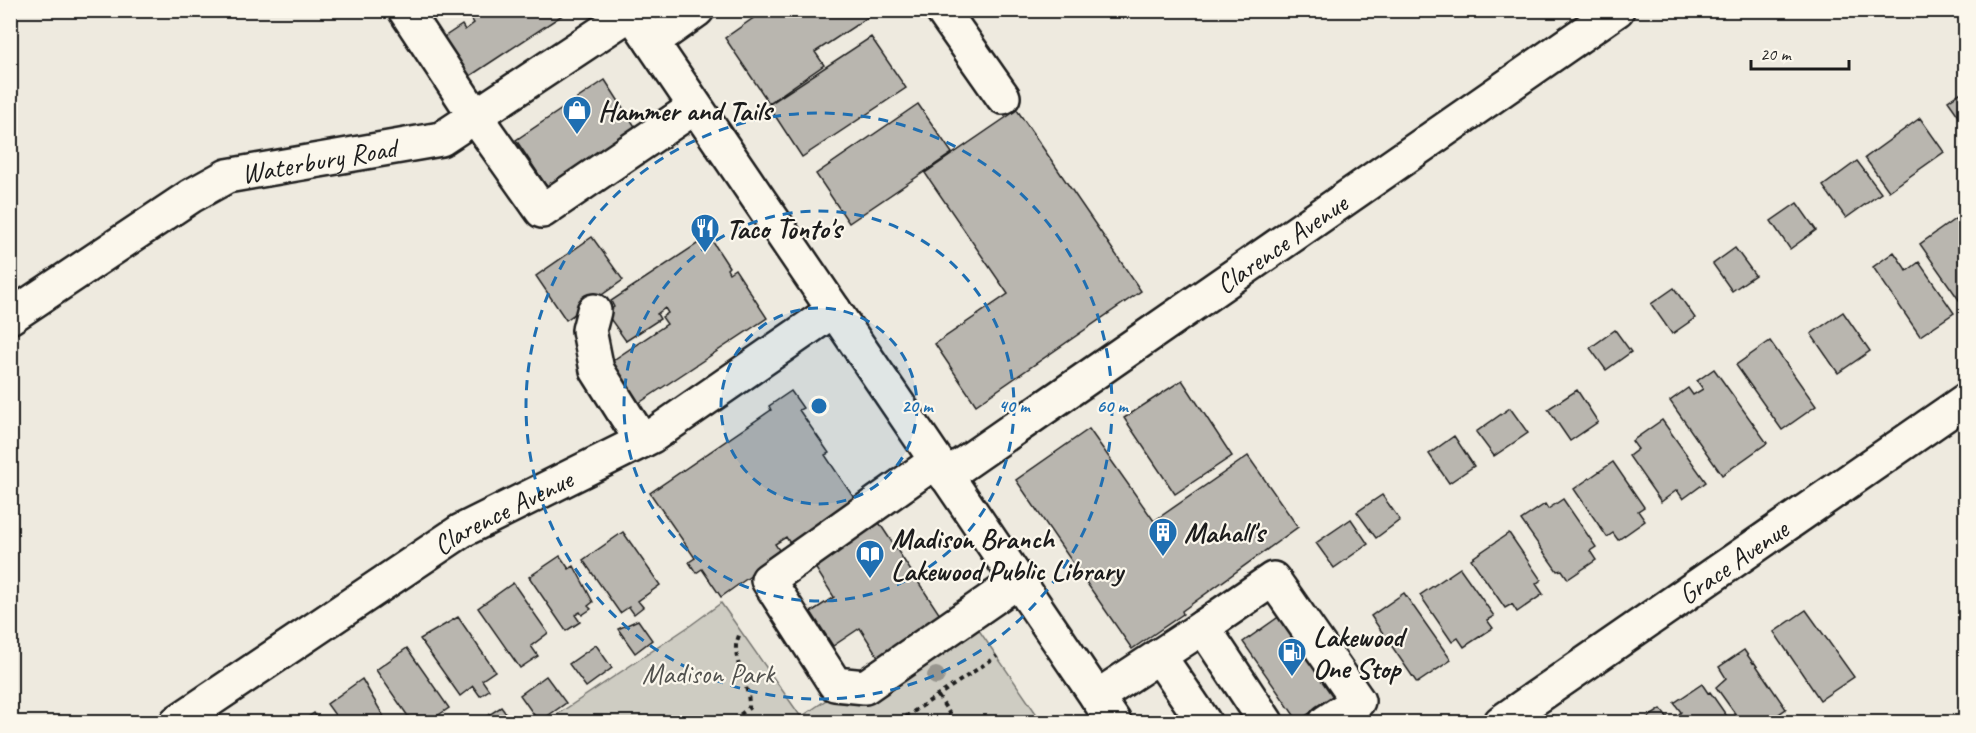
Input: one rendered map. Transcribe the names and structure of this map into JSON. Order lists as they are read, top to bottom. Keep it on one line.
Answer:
{"streets":{"street":["Waterbury Road","Clarence Avenue","Grace Avenue"]},"parks":["Madison Park"],"places":{"shop":["Hammer and Tails"],"restaurant":["Taco Tonto's"],"building":["Mahall's"],"library":["Madison Branch Lakewood Public Library"],"fuel station":["Lakewood One Stop"]},"scale_bar":"20 m","rings":["20 m","40 m","60 m"]}
